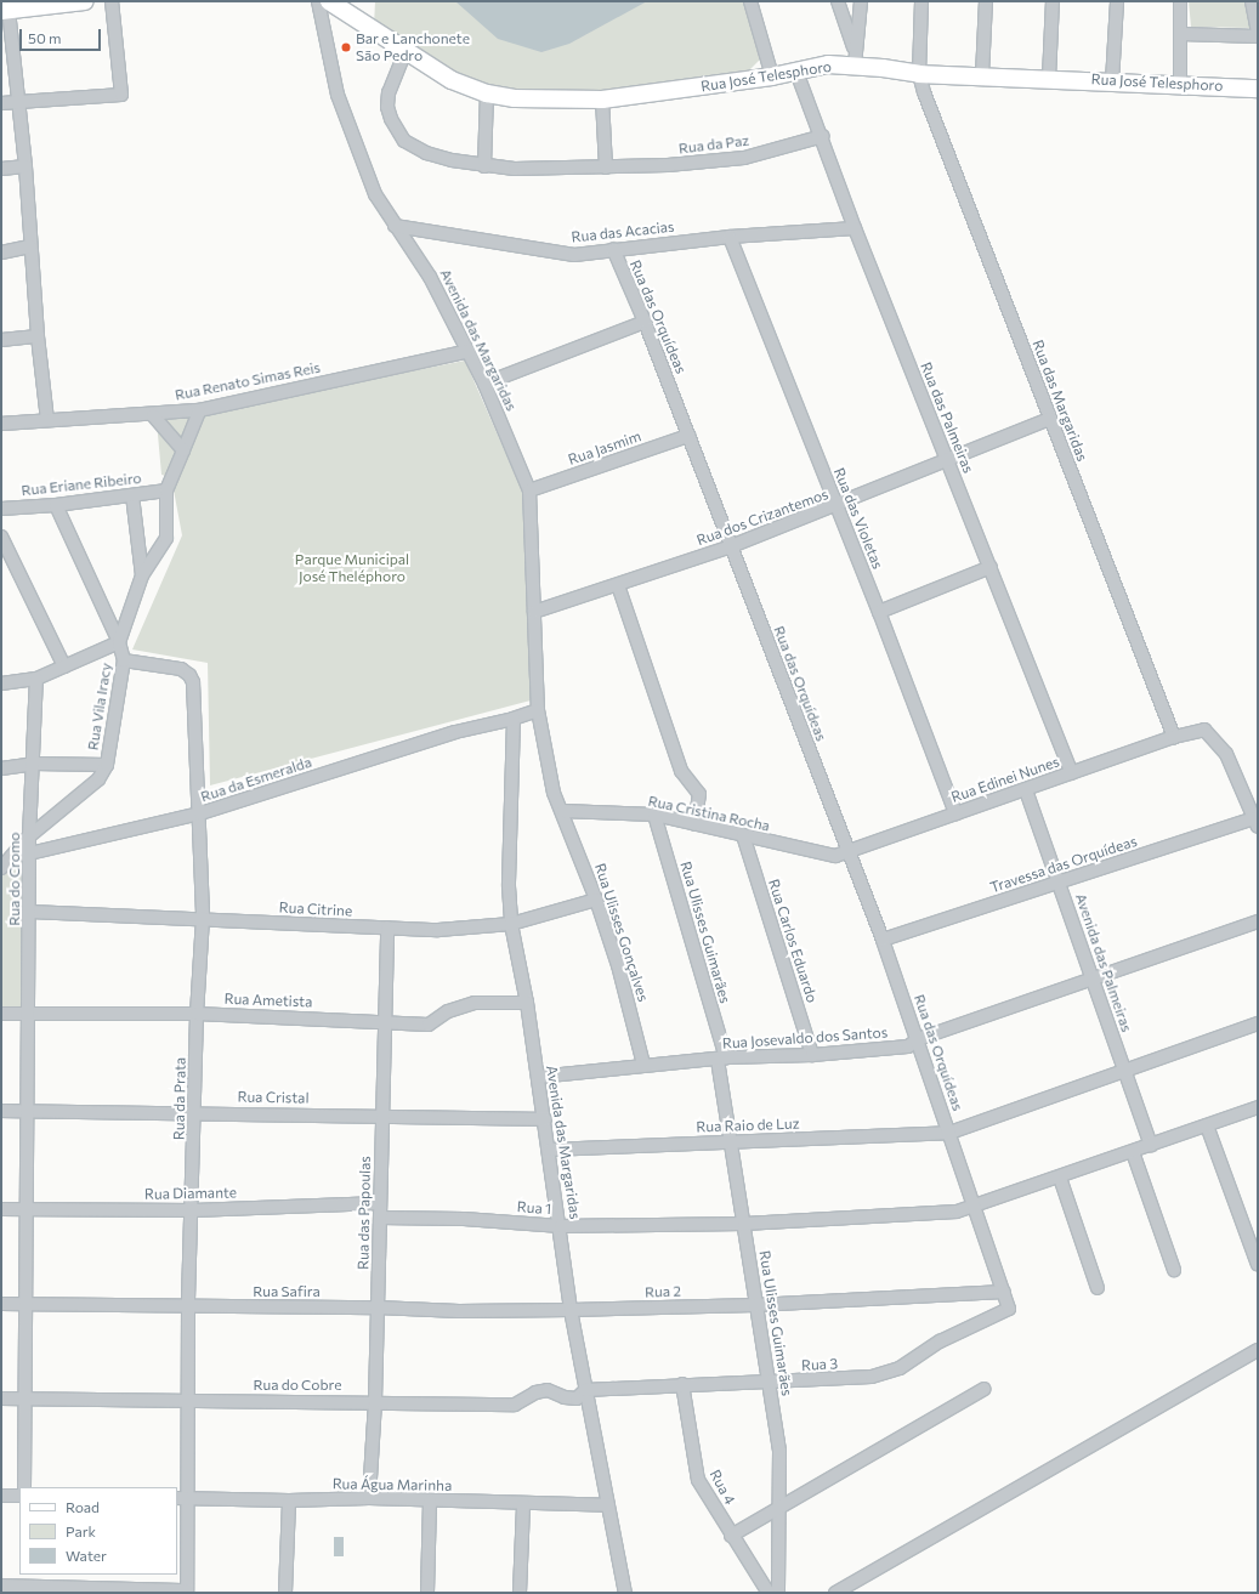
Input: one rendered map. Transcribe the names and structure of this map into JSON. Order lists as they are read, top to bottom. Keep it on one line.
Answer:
{"streets":{"street":["Rua José Telesphoro","Rua da Paz","Rua das Acacias","Rua das Orquídeas","Avenida das Margaridas","Rua Renato Simas Reis","Rua das Margaridas","Rua das Palmeiras","Rua Jasmim","Rua Eriane Ribeiro","Rua dos Crizantemos","Rua das Violetas","Rua Vila Iracy","Rua da Esmeralda","Rua Edinei Nunes","Rua Cristina Rocha","Travessa das Orquídeas","Rua do Cromo","Rua Citrine","Rua Ulisses Gonçalves","Rua Ulisses Guimarães","Rua Carlos Eduardo","Avenida das Palmeiras","Rua Ametista","Rua Josevaldo dos Santos","Rua Cristal","Rua da Prata","Rua Raio de Luz","Rua Diamante","Rua 1","Rua das Papoulas","Rua Safira","Rua 2","Rua 3","Rua do Cobre","Rua Água Marinha","Rua 4"]},"crossings":[["Rua José Telesphoro","Rua da Paz"],["Rua José Telesphoro","Rua das Margaridas"],["Rua José Telesphoro","Rua das Palmeiras"],["Rua da Paz","Rua das Palmeiras"],["Rua das Acacias","Rua das Orquídeas"],["Rua das Acacias","Avenida das Margaridas"],["Rua das Acacias","Rua das Palmeiras"],["Rua das Acacias","Rua das Violetas"],["Rua das Orquídeas","Rua Jasmim"],["Rua das Orquídeas","Rua dos Crizantemos"],["Rua das Orquídeas","Rua Edinei Nunes"],["Rua das Orquídeas","Rua Cristina Rocha"],["Rua das Orquídeas","Travessa das Orquídeas"],["Rua das Orquídeas","Rua Josevaldo dos Santos"],["Rua das Orquídeas","Rua Raio de Luz"],["Rua das Orquídeas","Rua 1"],["Rua das Orquídeas","Rua 2"],["Rua das Orquídeas","Rua 3"],["Avenida das Margaridas","Rua Renato Simas Reis"],["Avenida das Margaridas","Rua Jasmim"],["Avenida das Margaridas","Rua dos Crizantemos"],["Avenida das Margaridas","Rua da Esmeralda"],["Avenida das Margaridas","Rua Cristina Rocha"],["Avenida das Margaridas","Rua Citrine"],["Avenida das Margaridas","Rua Ulisses Gonçalves"],["Avenida das Margaridas","Rua Ametista"],["Avenida das Margaridas","Rua Josevaldo dos Santos"],["Avenida das Margaridas","Rua Cristal"],["Avenida das Margaridas","Rua Raio de Luz"],["Avenida das Margaridas","Rua 1"],["Avenida das Margaridas","Rua Safira"],["Avenida das Margaridas","Rua 2"],["Avenida das Margaridas","Rua 3"],["Avenida das Margaridas","Rua do Cobre"],["Avenida das Margaridas","Rua Água Marinha"],["Rua das Margaridas","Rua dos Crizantemos"],["Rua das Margaridas","Rua Edinei Nunes"],["Rua das Palmeiras","Rua dos Crizantemos"],["Rua das Palmeiras","Rua Edinei Nunes"],["Rua Eriane Ribeiro","Rua Vila Iracy"],["Rua dos Crizantemos","Rua das Violetas"],["Rua das Violetas","Rua Edinei Nunes"],["Rua Vila Iracy","Rua da Prata"],["Rua da Esmeralda","Rua do Cromo"],["Rua da Esmeralda","Rua da Prata"],["Rua Edinei Nunes","Rua Cristina Rocha"],["Rua Edinei Nunes","Travessa das Orquídeas"],["Rua Edinei Nunes","Avenida das Palmeiras"],["Rua Cristina Rocha","Rua Ulisses Gonçalves"],["Rua Cristina Rocha","Rua Ulisses Guimarães"],["Rua Cristina Rocha","Rua Carlos Eduardo"],["Travessa das Orquídeas","Avenida das Palmeiras"],["Rua do Cromo","Rua Citrine"],["Rua do Cromo","Rua Ametista"],["Rua do Cromo","Rua Cristal"],["Rua do Cromo","Rua Diamante"],["Rua do Cromo","Rua Safira"],["Rua do Cromo","Rua do Cobre"],["Rua Citrine","Rua Ulisses Gonçalves"],["Rua Citrine","Rua da Prata"],["Rua Citrine","Rua das Papoulas"],["Rua Ulisses Gonçalves","Rua Josevaldo dos Santos"],["Rua Ulisses Guimarães","Rua Josevaldo dos Santos"],["Rua Ulisses Guimarães","Rua Raio de Luz"],["Rua Ulisses Guimarães","Rua 1"],["Rua Ulisses Guimarães","Rua 2"],["Rua Ulisses Guimarães","Rua 3"],["Rua Carlos Eduardo","Rua Josevaldo dos Santos"],["Avenida das Palmeiras","Rua Josevaldo dos Santos"],["Avenida das Palmeiras","Rua Raio de Luz"],["Avenida das Palmeiras","Rua 1"],["Rua Ametista","Rua da Prata"],["Rua Ametista","Rua das Papoulas"],["Rua Cristal","Rua da Prata"],["Rua Cristal","Rua das Papoulas"],["Rua da Prata","Rua Diamante"],["Rua da Prata","Rua Safira"],["Rua da Prata","Rua do Cobre"],["Rua da Prata","Rua Água Marinha"],["Rua Diamante","Rua das Papoulas"],["Rua 1","Rua das Papoulas"],["Rua das Papoulas","Rua Safira"],["Rua das Papoulas","Rua do Cobre"],["Rua das Papoulas","Rua Água Marinha"],["Rua Safira","Rua 2"],["Rua 3","Rua do Cobre"],["Rua 3","Rua 4"]],"parks":["Parque Municipal José Theléphoro"],"places":["Bar e Lanchonete São Pedro"],"legend":["Road","Park","Water"],"scale_bar":"50 m"}
